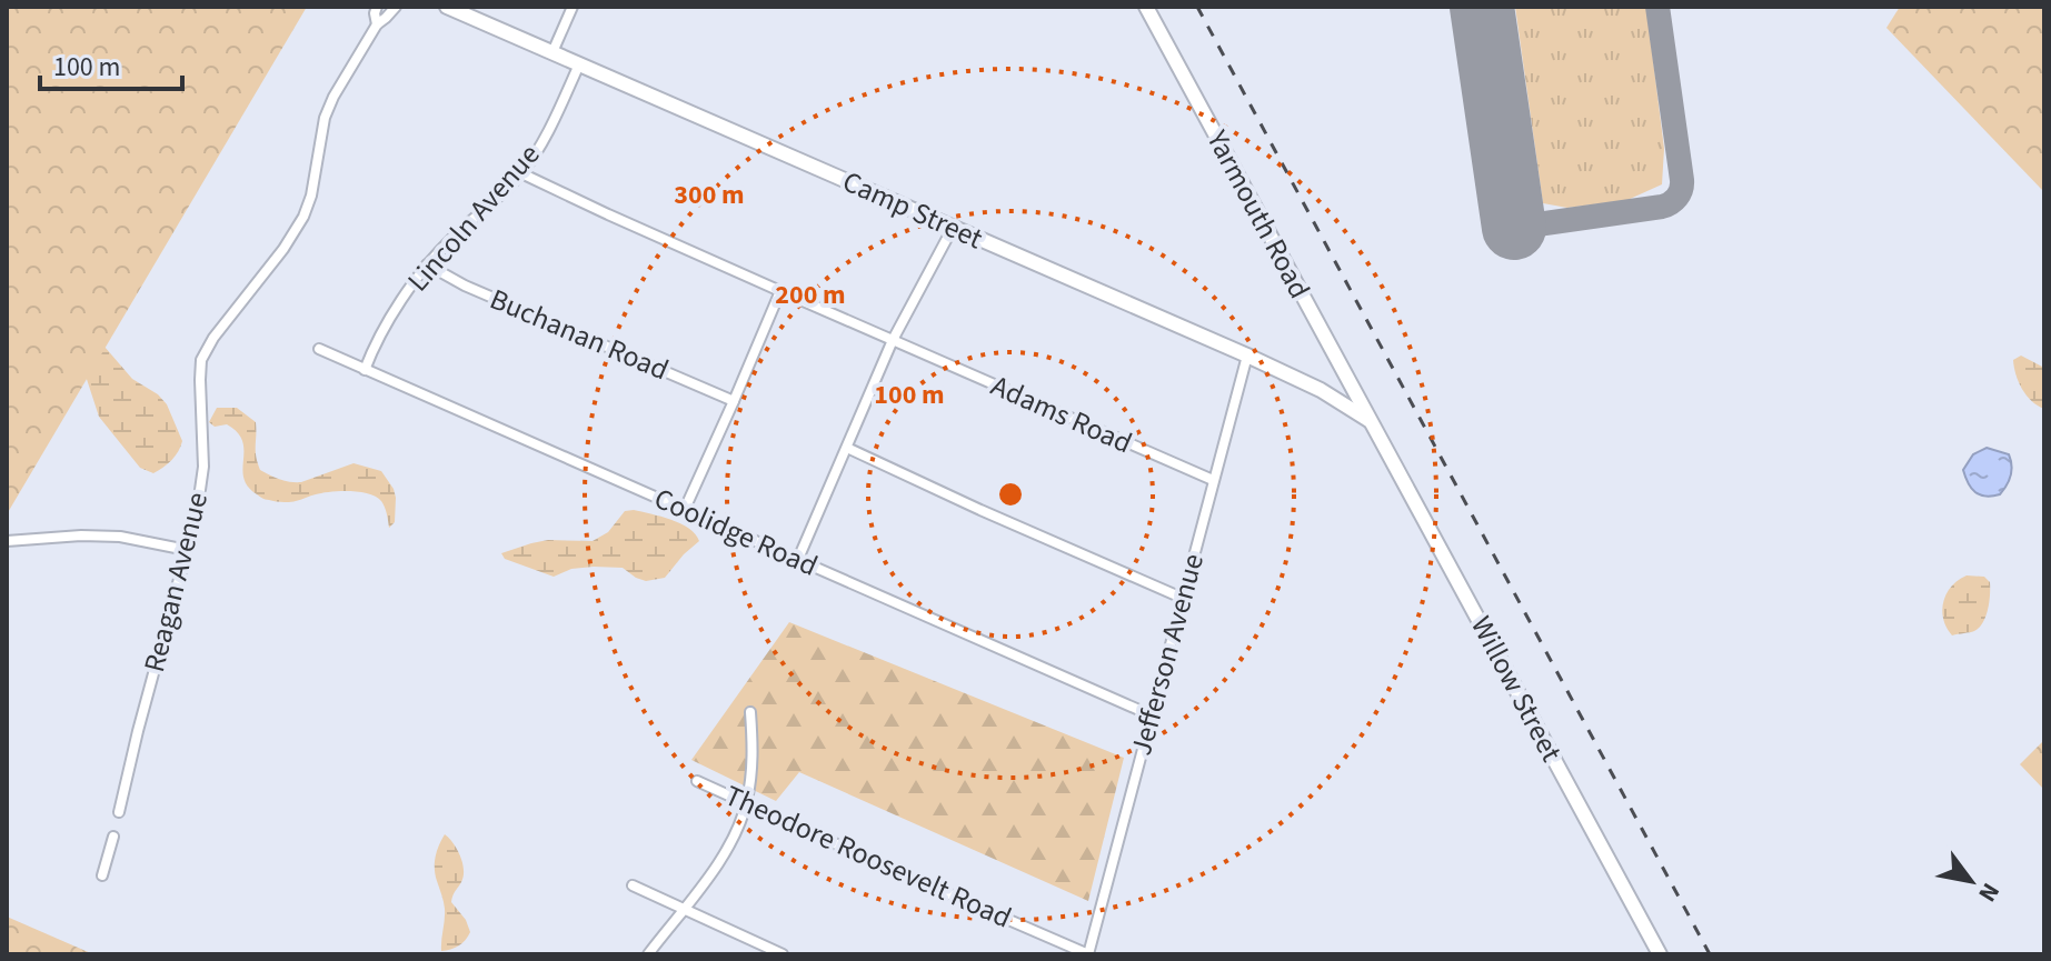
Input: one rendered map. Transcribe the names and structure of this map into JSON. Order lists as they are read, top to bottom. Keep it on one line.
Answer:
{"streets":{"main road":["Camp Street","Yarmouth Road","Willow Street"],"street":["Lincoln Avenue","Buchanan Road","Adams Road","Coolidge Road","Reagan Avenue","Jefferson Avenue","Theodore Roosevelt Road"]},"crossings":[["Camp Street","Yarmouth Road"],["Camp Street","Lincoln Avenue"],["Camp Street","Jefferson Avenue"],["Camp Street","Willow Street"],["Yarmouth Road","Willow Street"],["Lincoln Avenue","Buchanan Road"],["Lincoln Avenue","Adams Road"],["Lincoln Avenue","Coolidge Road"],["Adams Road","Jefferson Avenue"],["Coolidge Road","Jefferson Avenue"],["Jefferson Avenue","Theodore Roosevelt Road"]],"scale_bar":"100 m","north":"bottom right","rings":["300 m","200 m","100 m"]}
